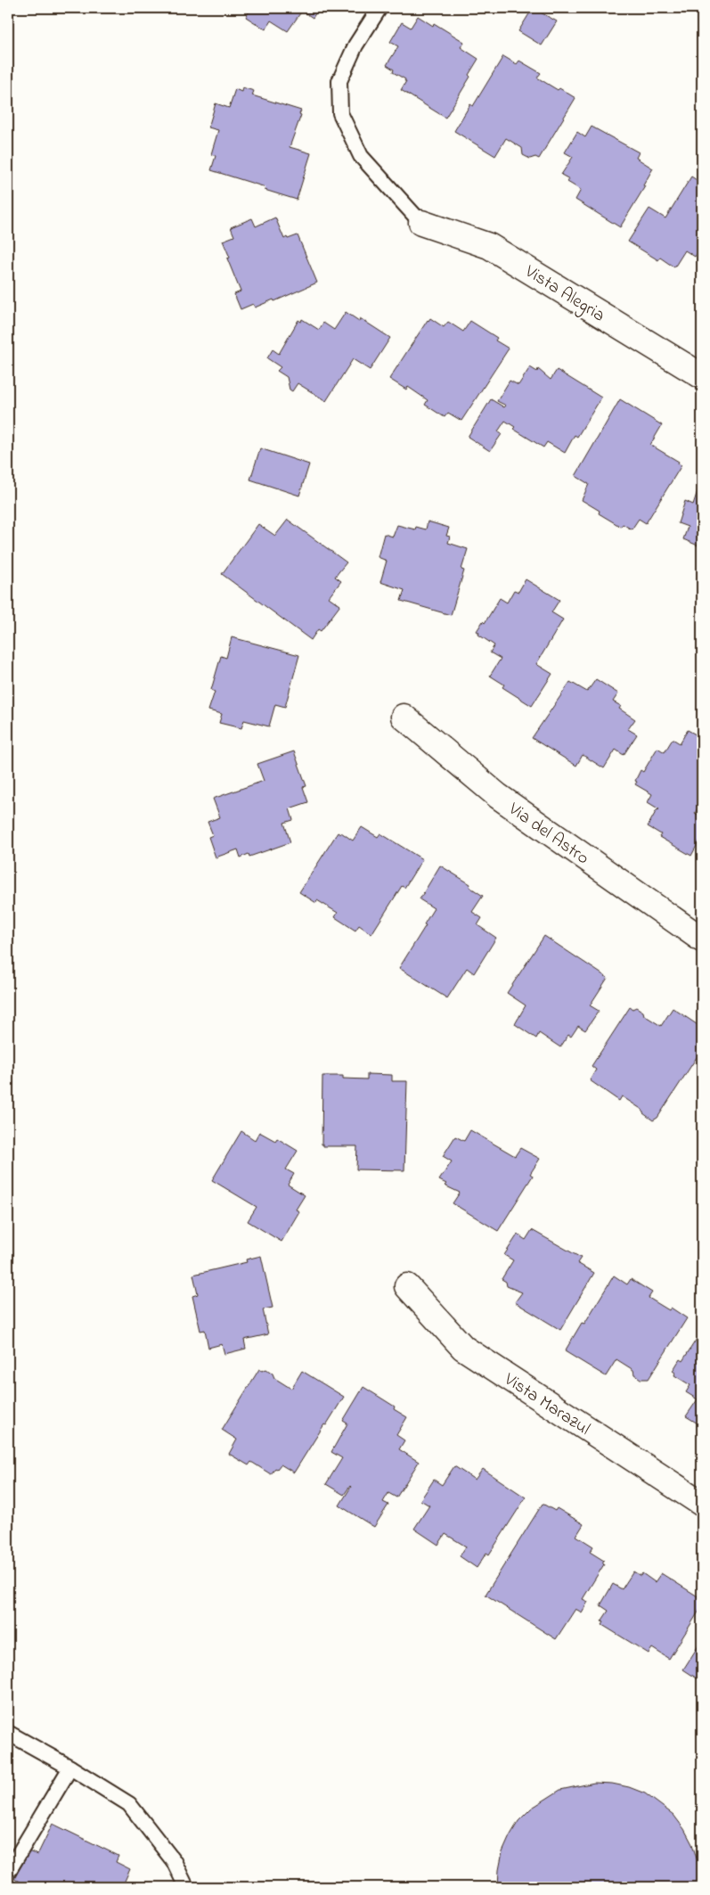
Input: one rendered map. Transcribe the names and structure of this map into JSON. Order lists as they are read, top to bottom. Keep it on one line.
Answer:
{"streets":{"street":["Vista Alegria","Via del Astro","Vista Marazul"]}}
